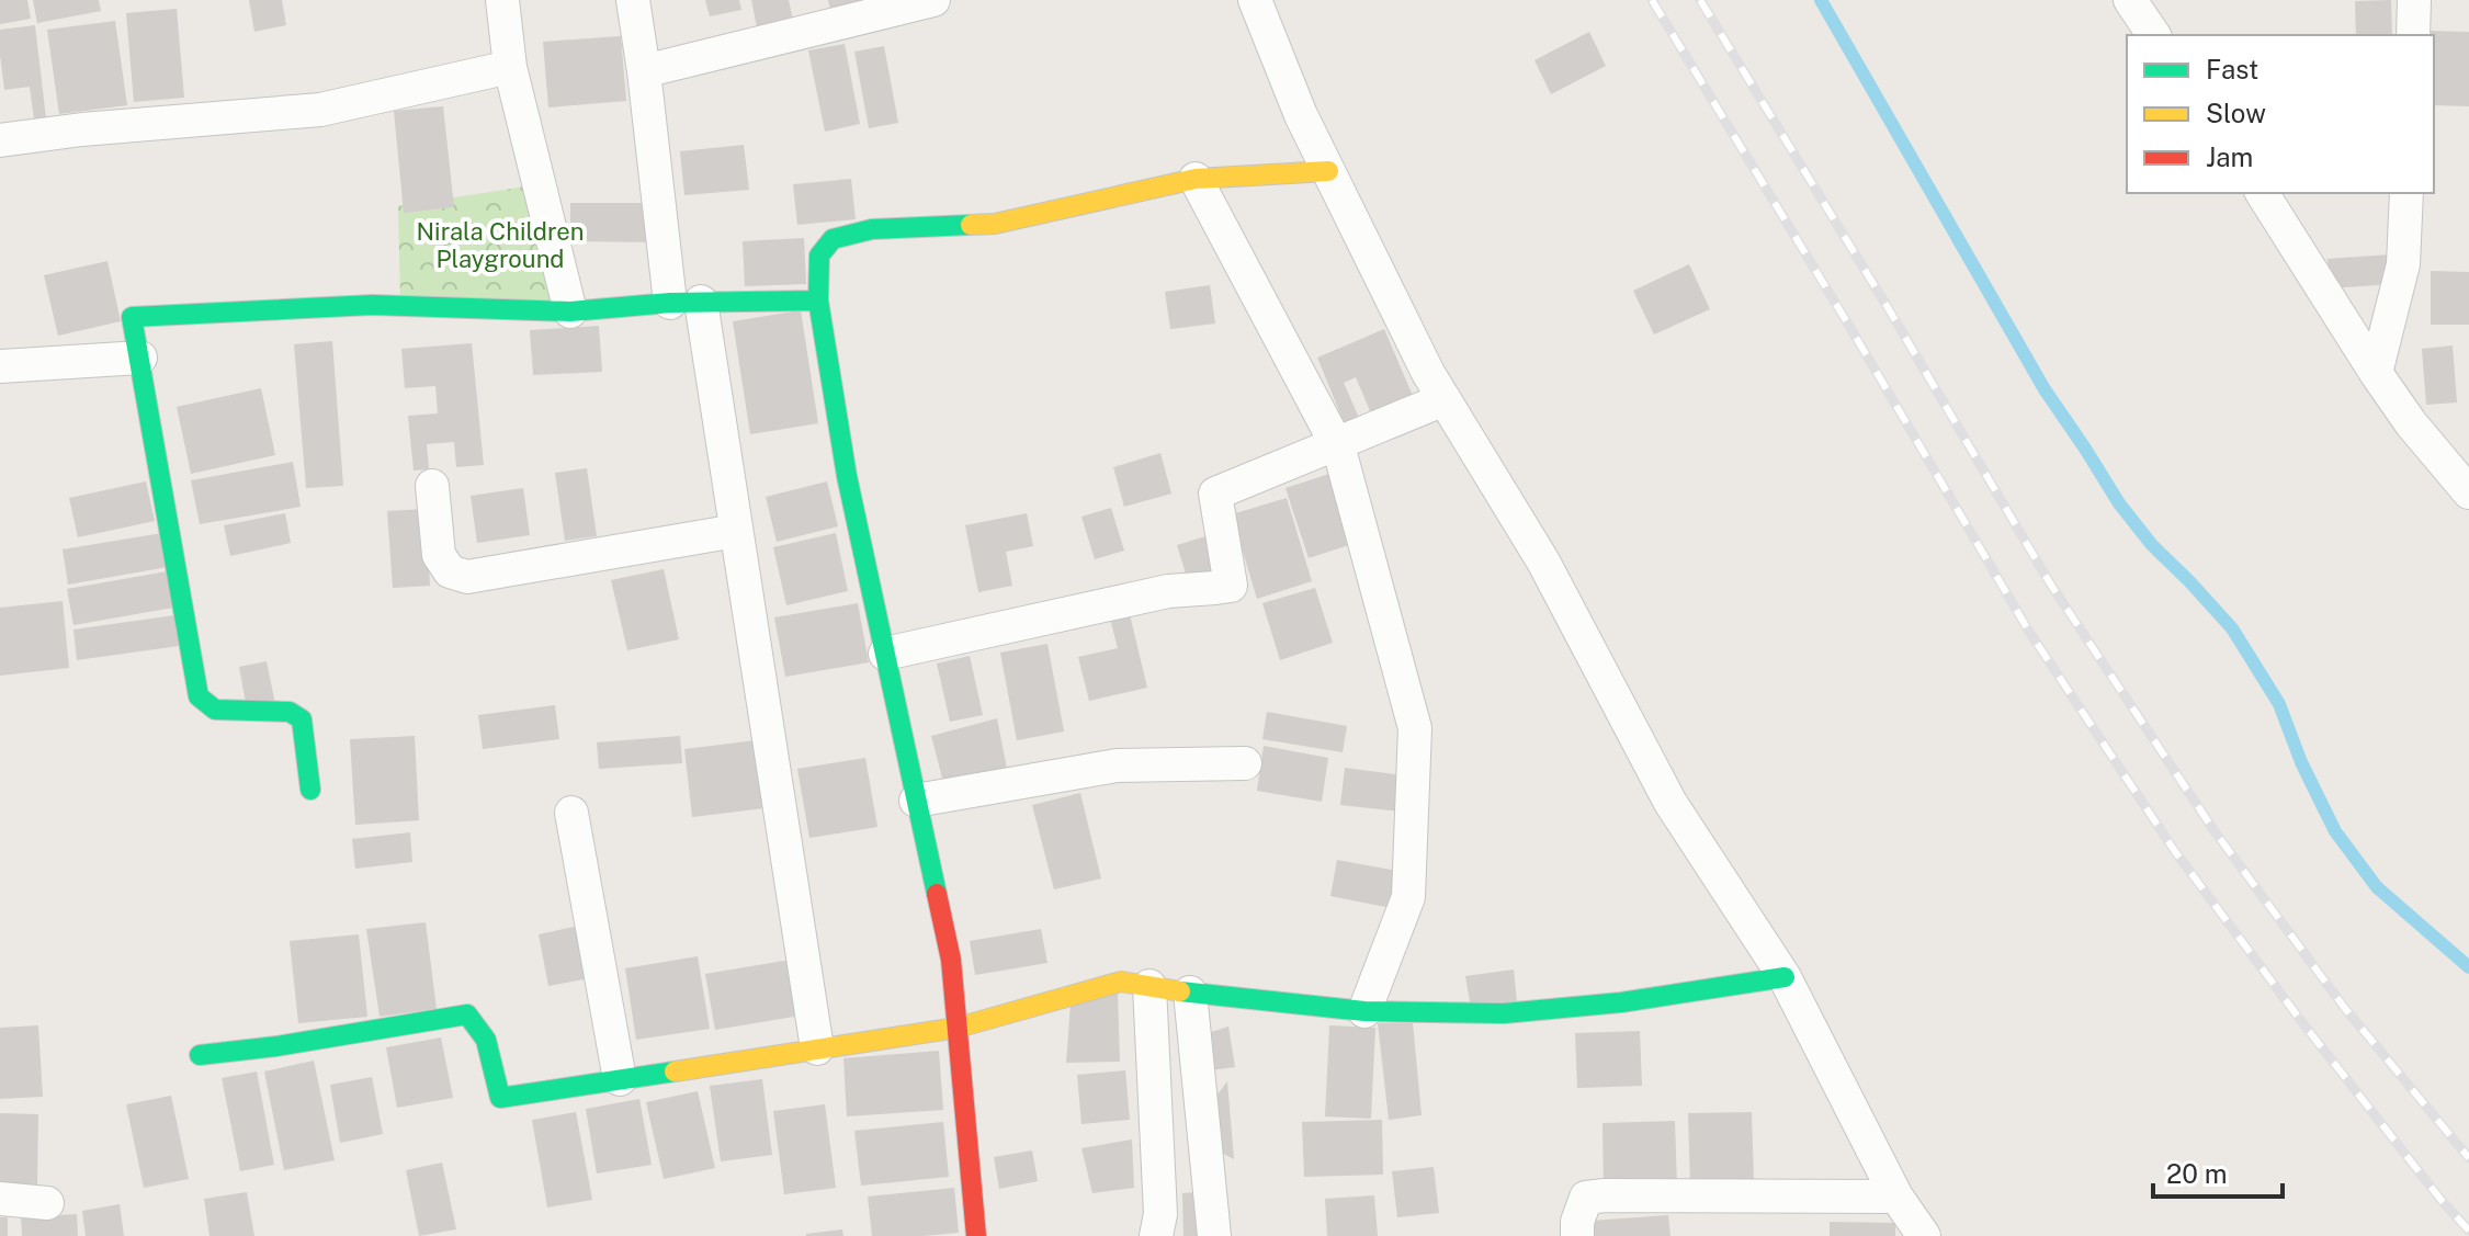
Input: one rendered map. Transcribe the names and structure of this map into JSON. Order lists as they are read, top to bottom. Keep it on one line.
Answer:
{"parks":["Nirala Children Playground"],"legend":["Fast","Slow","Jam"],"scale_bar":"20 m"}
